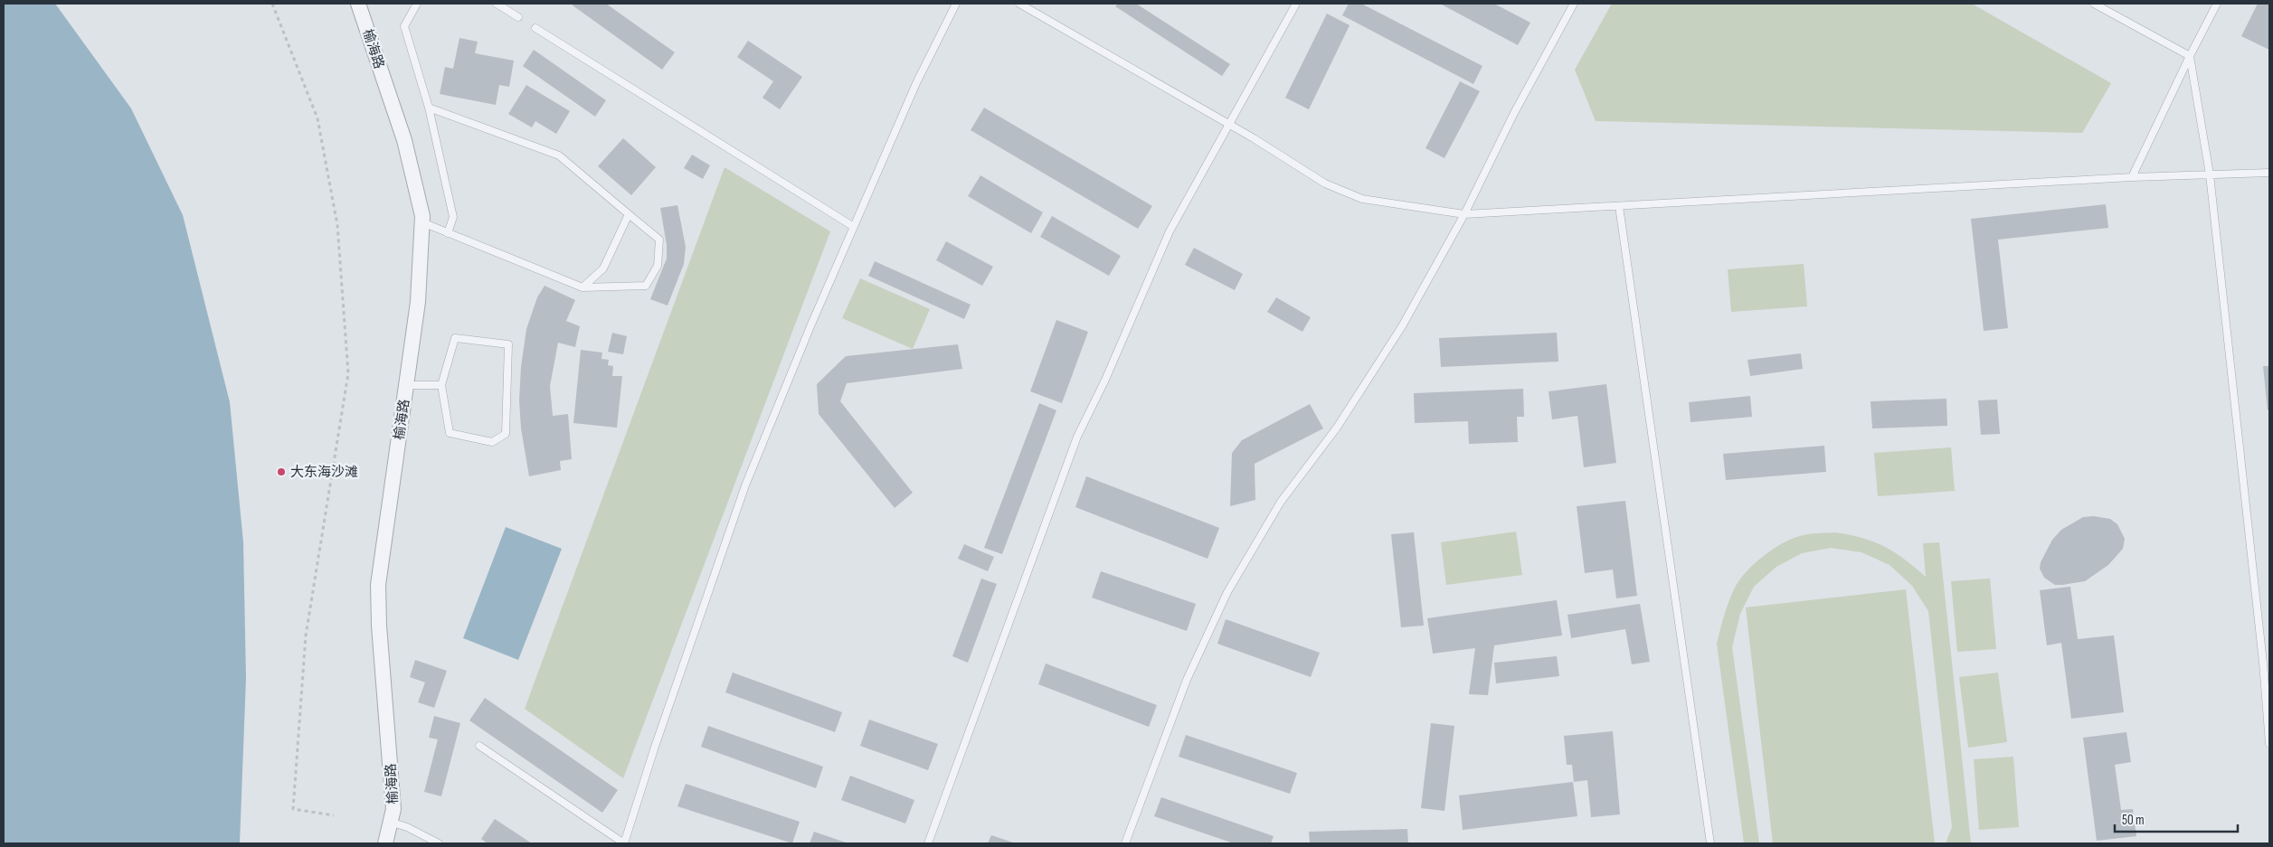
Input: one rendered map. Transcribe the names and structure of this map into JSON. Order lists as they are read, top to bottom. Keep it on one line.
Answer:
{"streets":{"street":["榆海路"]},"places":["大东海沙滩"],"scale_bar":"50 m"}
